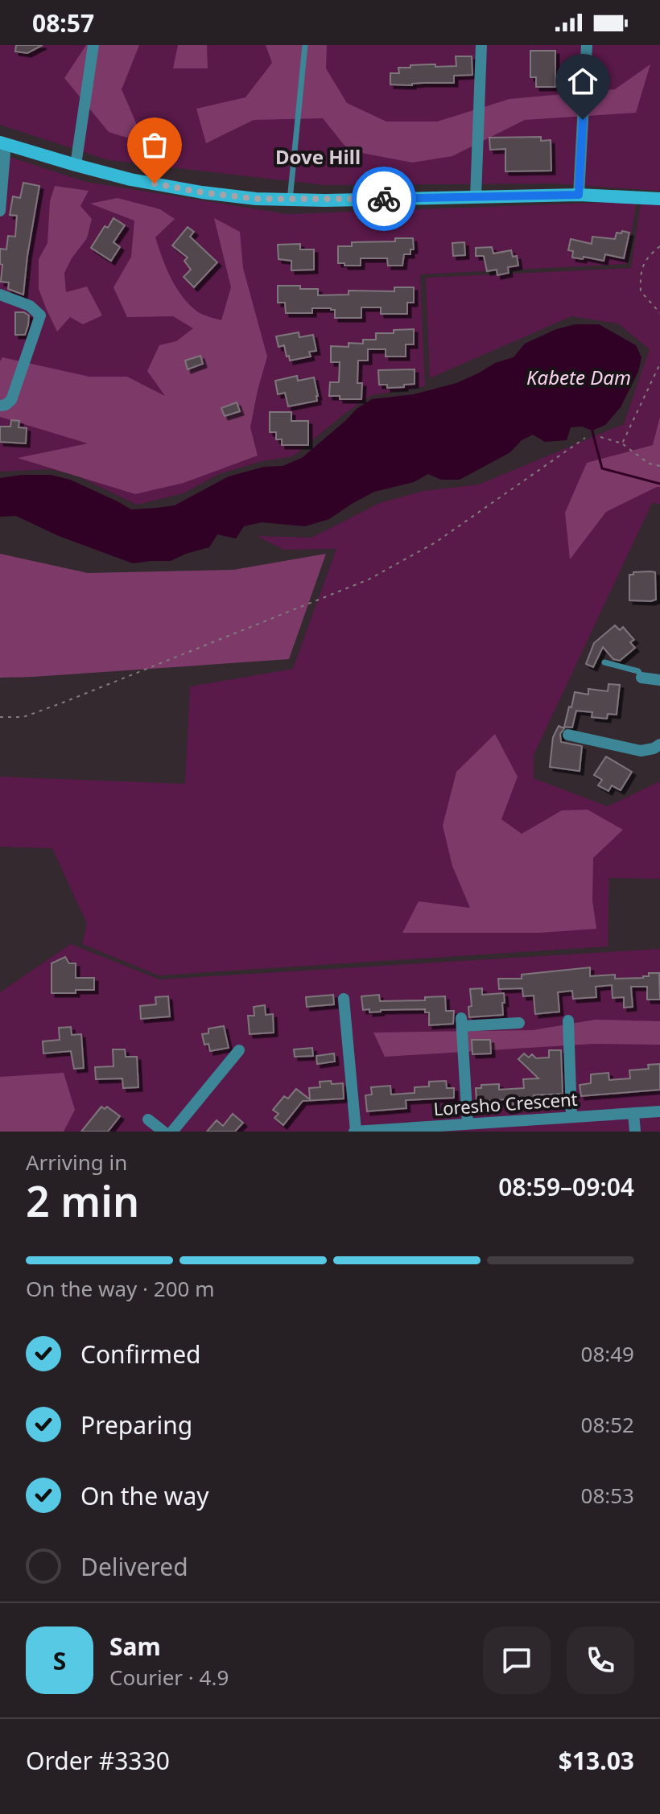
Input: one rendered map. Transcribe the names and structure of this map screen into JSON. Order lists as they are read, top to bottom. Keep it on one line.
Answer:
{"streets":{"street":["Loresho Crescent"]},"districts":["Dove Hill"],"water":["Kabete Dam"],"page":{"status":"08:57","heading":["2 min","Arriving in","08:59–09:04"],"panel":["Sam","Courier · 4.9","Order #3330","$13.03"],"bar":"On the way · 200 m","list":[["Confirmed","08:49"],["Preparing","08:52"],["On the way","08:53"],"Delivered"],"round":"S"}}
